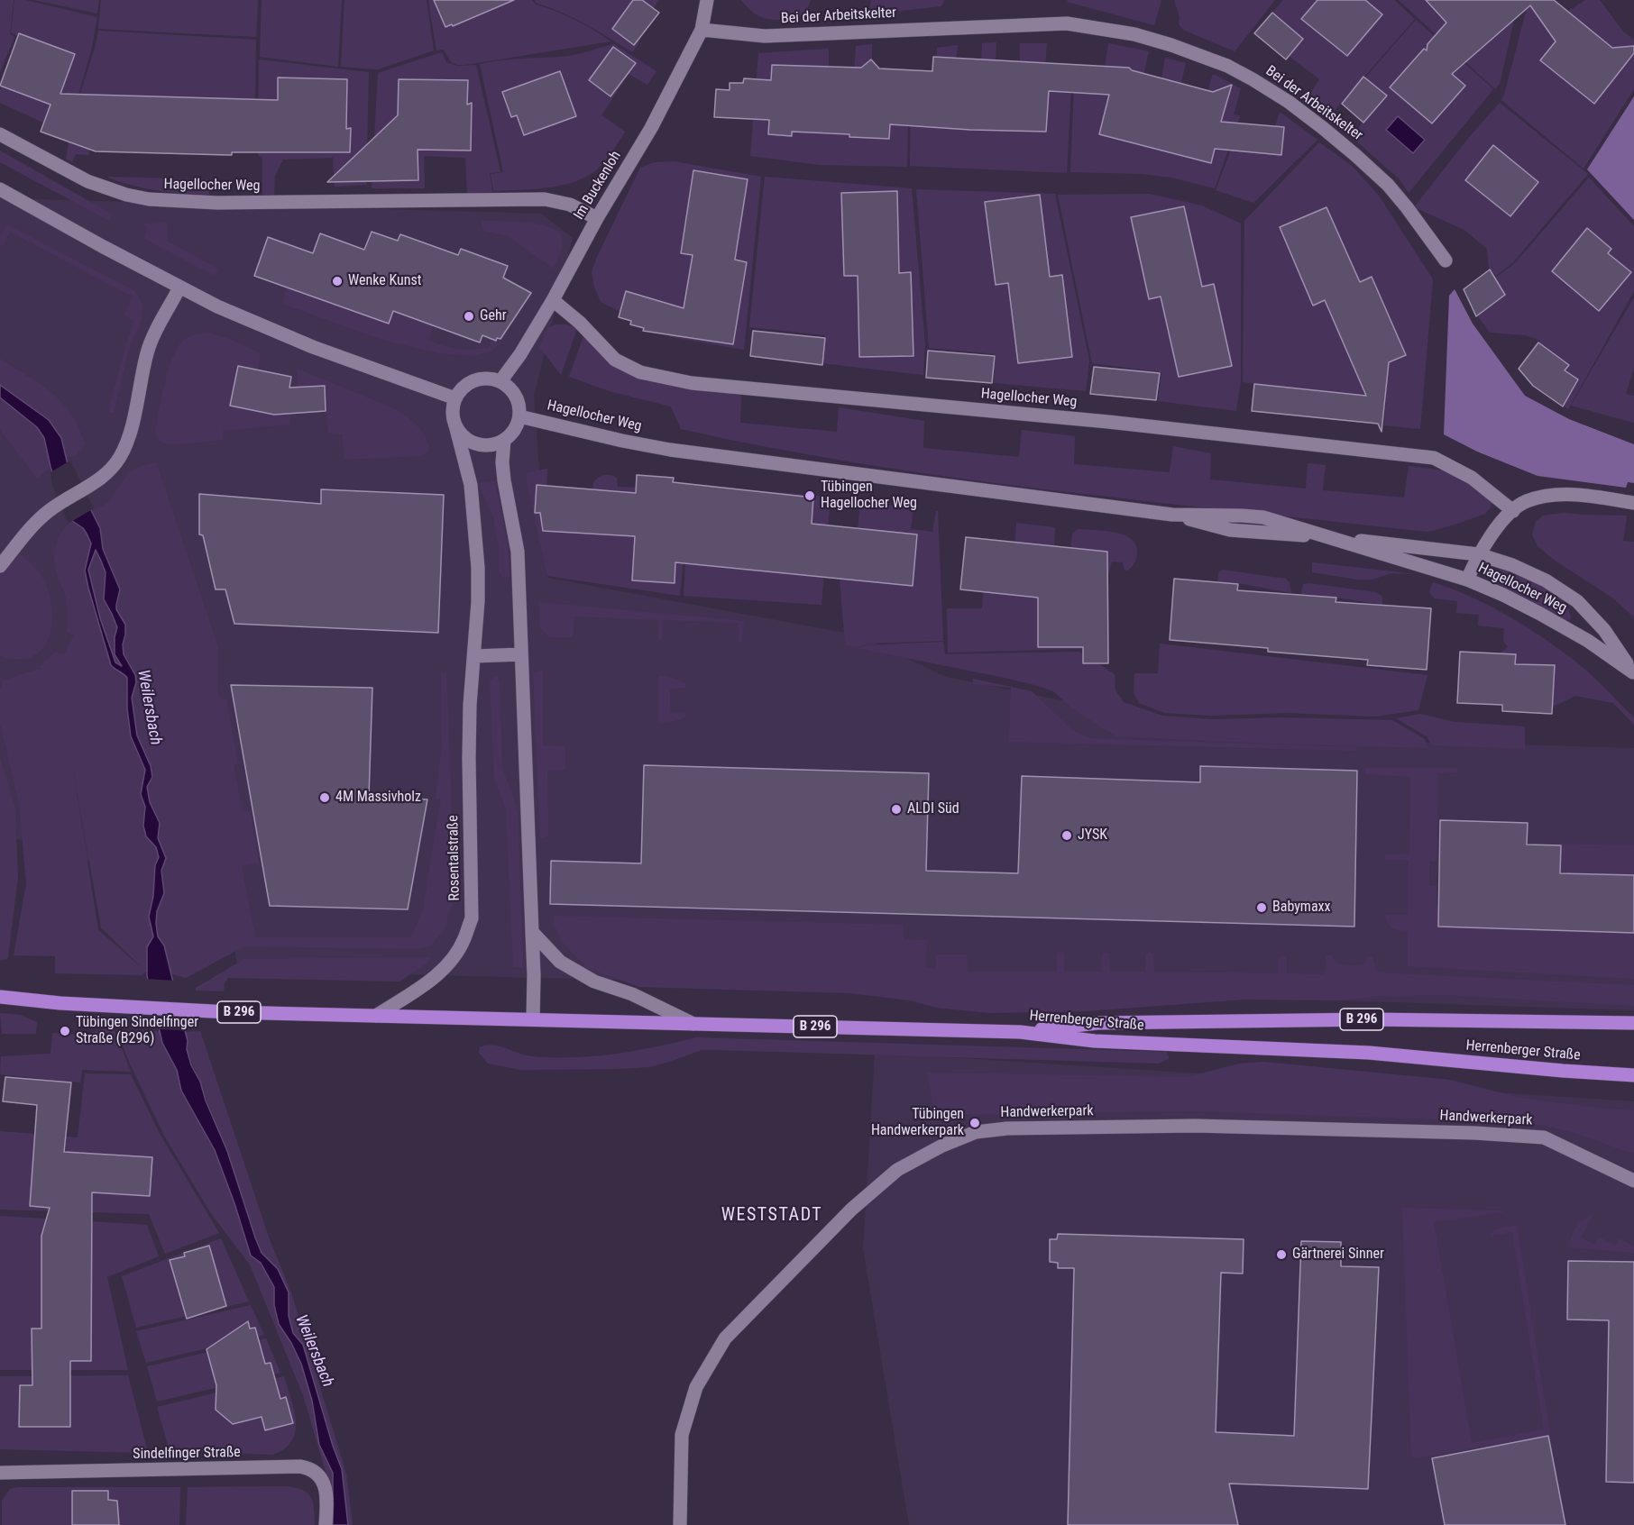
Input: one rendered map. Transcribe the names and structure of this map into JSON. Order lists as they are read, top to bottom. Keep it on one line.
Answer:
{"streets":{"main road":["B 296","Herrenberger Straße"],"street":["Bei der Arbeitskelter","Hagellocher Weg","Im Buckenloh","Rosentalstraße","Handwerkerpark","Sindelfinger Straße"]},"crossings":[["Bei der Arbeitskelter","Im Buckenloh"],["Hagellocher Weg","Im Buckenloh"],["Hagellocher Weg","Rosentalstraße"],["Im Buckenloh","Rosentalstraße"],["Rosentalstraße","B 296"],["B 296","Herrenberger Straße"]],"districts":["WESTSTADT"],"water":["Weilersbach"],"places":["Wenke Kunst","Gehr","Tübingen Hagellocher Weg","4M Massivholz","ALDI Süd","JYSK","Babymaxx","Tübingen Sindelfinger Straße (B296)","Tübingen Handwerkerpark","Gärtnerei Sinner"]}
